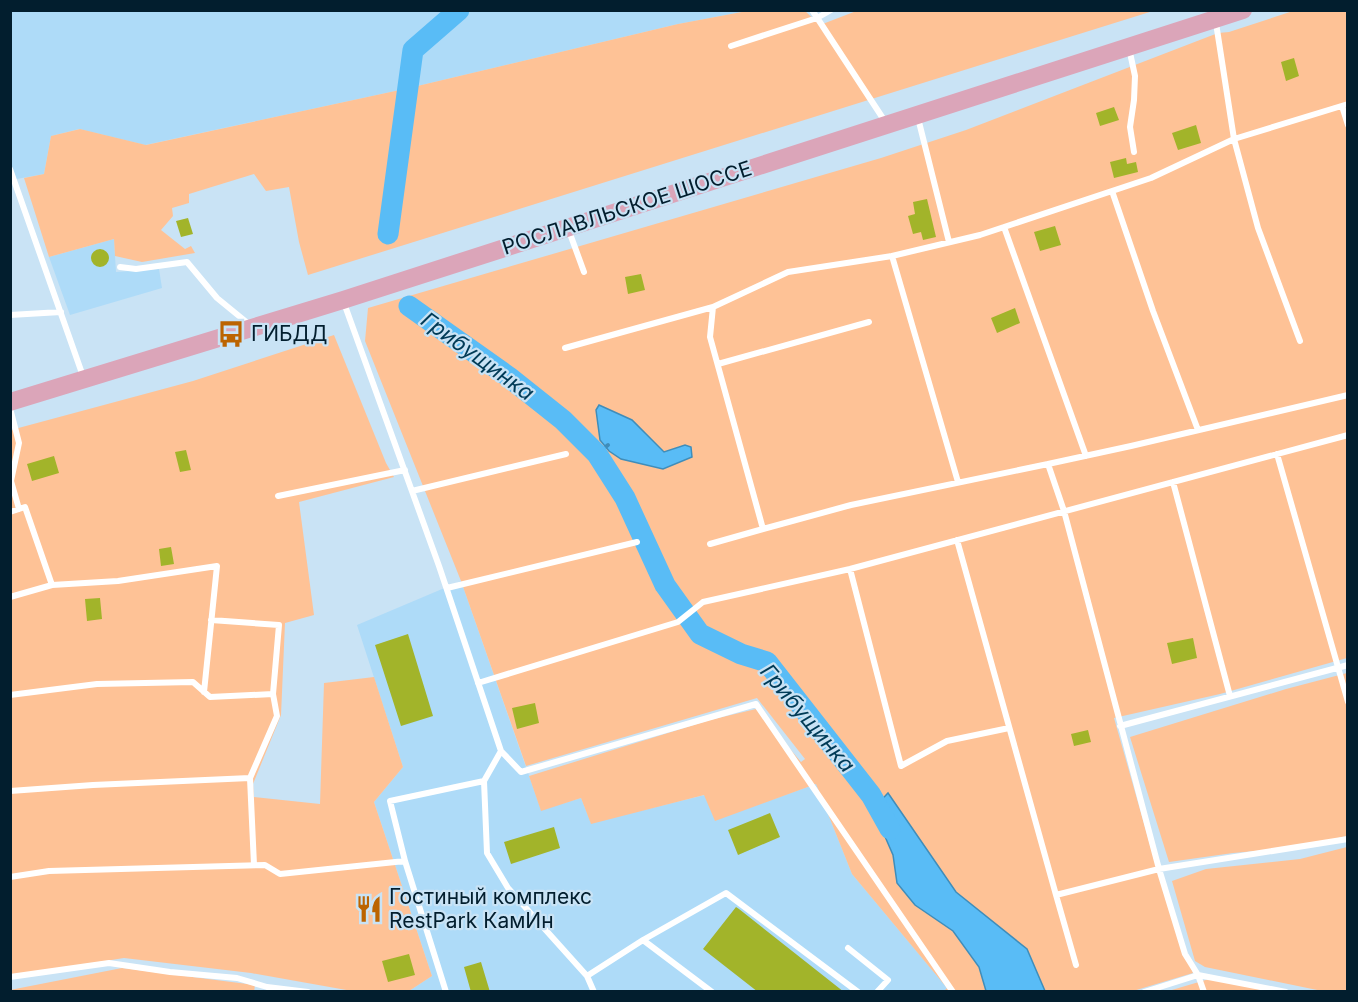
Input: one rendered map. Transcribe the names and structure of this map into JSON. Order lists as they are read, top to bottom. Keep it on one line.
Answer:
{"streets":{"main road":["РОСЛАВЛЬСКОЕ ШОССЕ"]},"water":["Грибущинка"],"places":{"bus stop":["ГИБДД"],"restaurant":["Гостиный комплекс RestPark КамИн"]}}
